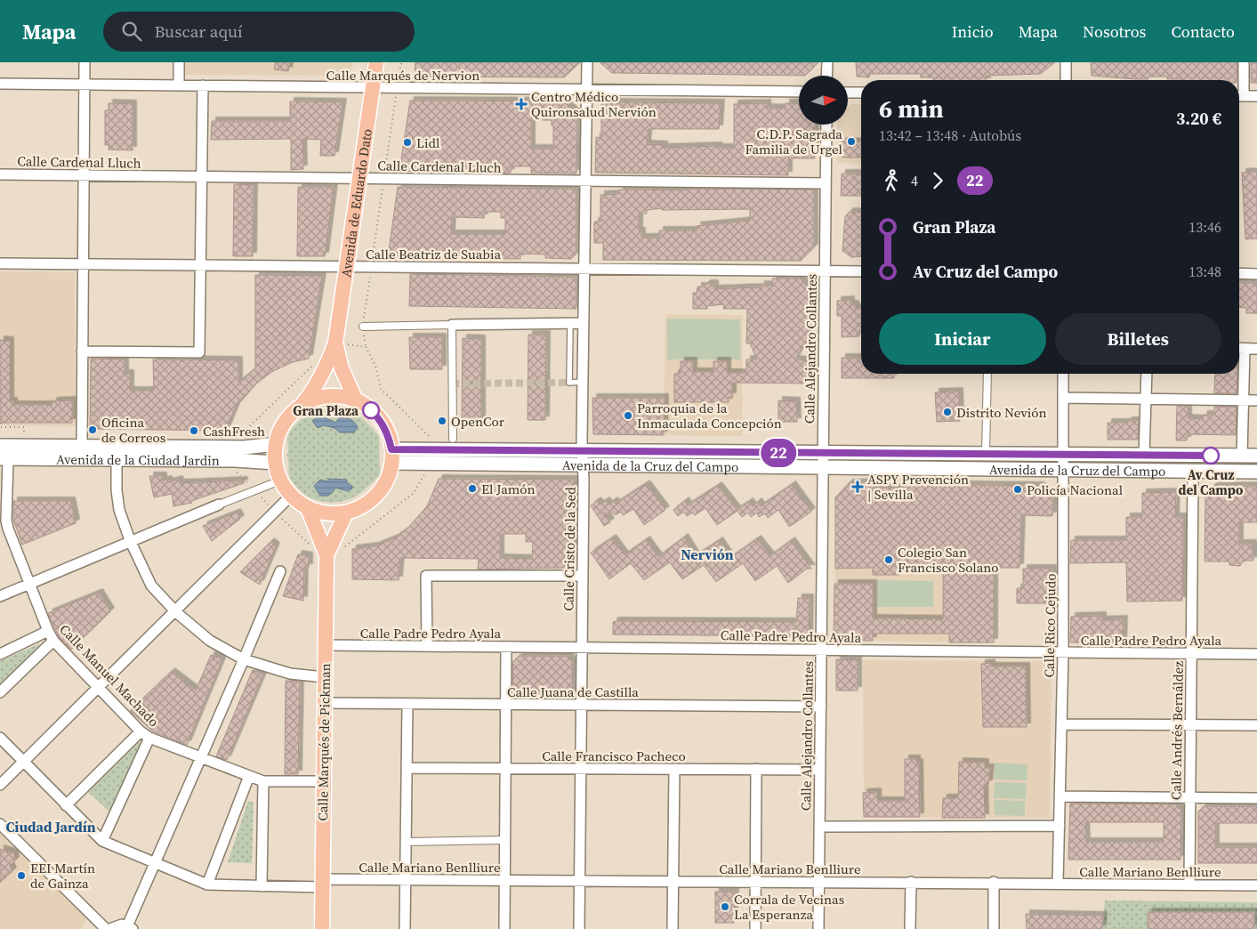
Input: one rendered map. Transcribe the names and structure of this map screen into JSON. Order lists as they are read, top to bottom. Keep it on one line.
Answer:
{"streets":{"main road":["Avenida de Eduardo Dato","Avenida de la Ciudad Jardin","Avenida de la Cruz del Campo","Calle Marqués de Pickman"],"street":["Calle Marqués de Nervion","Calle Cardenal Lluch","Calle Beatriz de Suabia","Calle Alejandro Collantes","Calle Cristo de la Sed","Calle Rico Cejudo","Calle Padre Pedro Ayala","Calle Manuel Machado","Calle Juana de Castilla","Calle Andrés Bernáldez","Calle Francisco Pacheco","Calle Mariano Benlliure"]},"crossings":[["Calle Marqués de Nervion","Avenida de Eduardo Dato"],["Calle Marqués de Nervion","Calle Cristo de la Sed"],["Calle Cardenal Lluch","Avenida de Eduardo Dato"],["Calle Cardenal Lluch","Calle Alejandro Collantes"],["Calle Cardenal Lluch","Calle Cristo de la Sed"],["Avenida de Eduardo Dato","Calle Beatriz de Suabia"],["Calle Beatriz de Suabia","Calle Alejandro Collantes"],["Calle Beatriz de Suabia","Calle Cristo de la Sed"],["Calle Alejandro Collantes","Avenida de la Cruz del Campo"],["Calle Alejandro Collantes","Calle Padre Pedro Ayala"],["Calle Alejandro Collantes","Calle Juana de Castilla"],["Calle Alejandro Collantes","Calle Francisco Pacheco"],["Calle Alejandro Collantes","Calle Mariano Benlliure"],["Avenida de la Ciudad Jardin","Avenida de la Cruz del Campo"],["Avenida de la Ciudad Jardin","Calle Manuel Machado"],["Avenida de la Cruz del Campo","Calle Cristo de la Sed"],["Avenida de la Cruz del Campo","Calle Rico Cejudo"],["Avenida de la Cruz del Campo","Calle Andrés Bernáldez"],["Calle Cristo de la Sed","Calle Padre Pedro Ayala"],["Calle Cristo de la Sed","Calle Juana de Castilla"],["Calle Cristo de la Sed","Calle Francisco Pacheco"],["Calle Cristo de la Sed","Calle Mariano Benlliure"],["Calle Rico Cejudo","Calle Padre Pedro Ayala"],["Calle Rico Cejudo","Calle Mariano Benlliure"],["Calle Padre Pedro Ayala","Calle Andrés Bernáldez"],["Calle Padre Pedro Ayala","Calle Marqués de Pickman"],["Calle Manuel Machado","Calle Marqués de Pickman"],["Calle Juana de Castilla","Calle Marqués de Pickman"],["Calle Andrés Bernáldez","Calle Mariano Benlliure"],["Calle Marqués de Pickman","Calle Mariano Benlliure"]],"districts":["Nervión","Ciudad Jardín"],"places":{"health":["Centro Médico Quironsalud Nervión","ASPY Prevención | Sevilla"],"other":["C.D.P. Sagrada Familia de Urgel","Lidl","Gran Plaza","Distrito Nevión","Parroquia de la Inmaculada Concepción","OpenCor","Oficina de Correos","CashFresh","Av Cruz del Campo","El Jamón","Policía Nacional","Colegio San Francisco Solano","EEI Martín de Gainza","Corrala de Vecinas La Esperanza"]},"lines":["bus line 22"],"north":"right","page":{"header":"Mapa","search":"Buscar aquí","nav":["Inicio","Mapa","Nosotros","Contacto"],"on_map":"22","heading":["6 min","13:42 – 13:48 · Autobús","3.20 €"],"legs":["4","22"],"list":[{"name":"Gran Plaza","value":"13:46"},{"name":"Av Cruz del Campo","value":"13:48"}],"buttons":["Iniciar","Billetes"]}}
